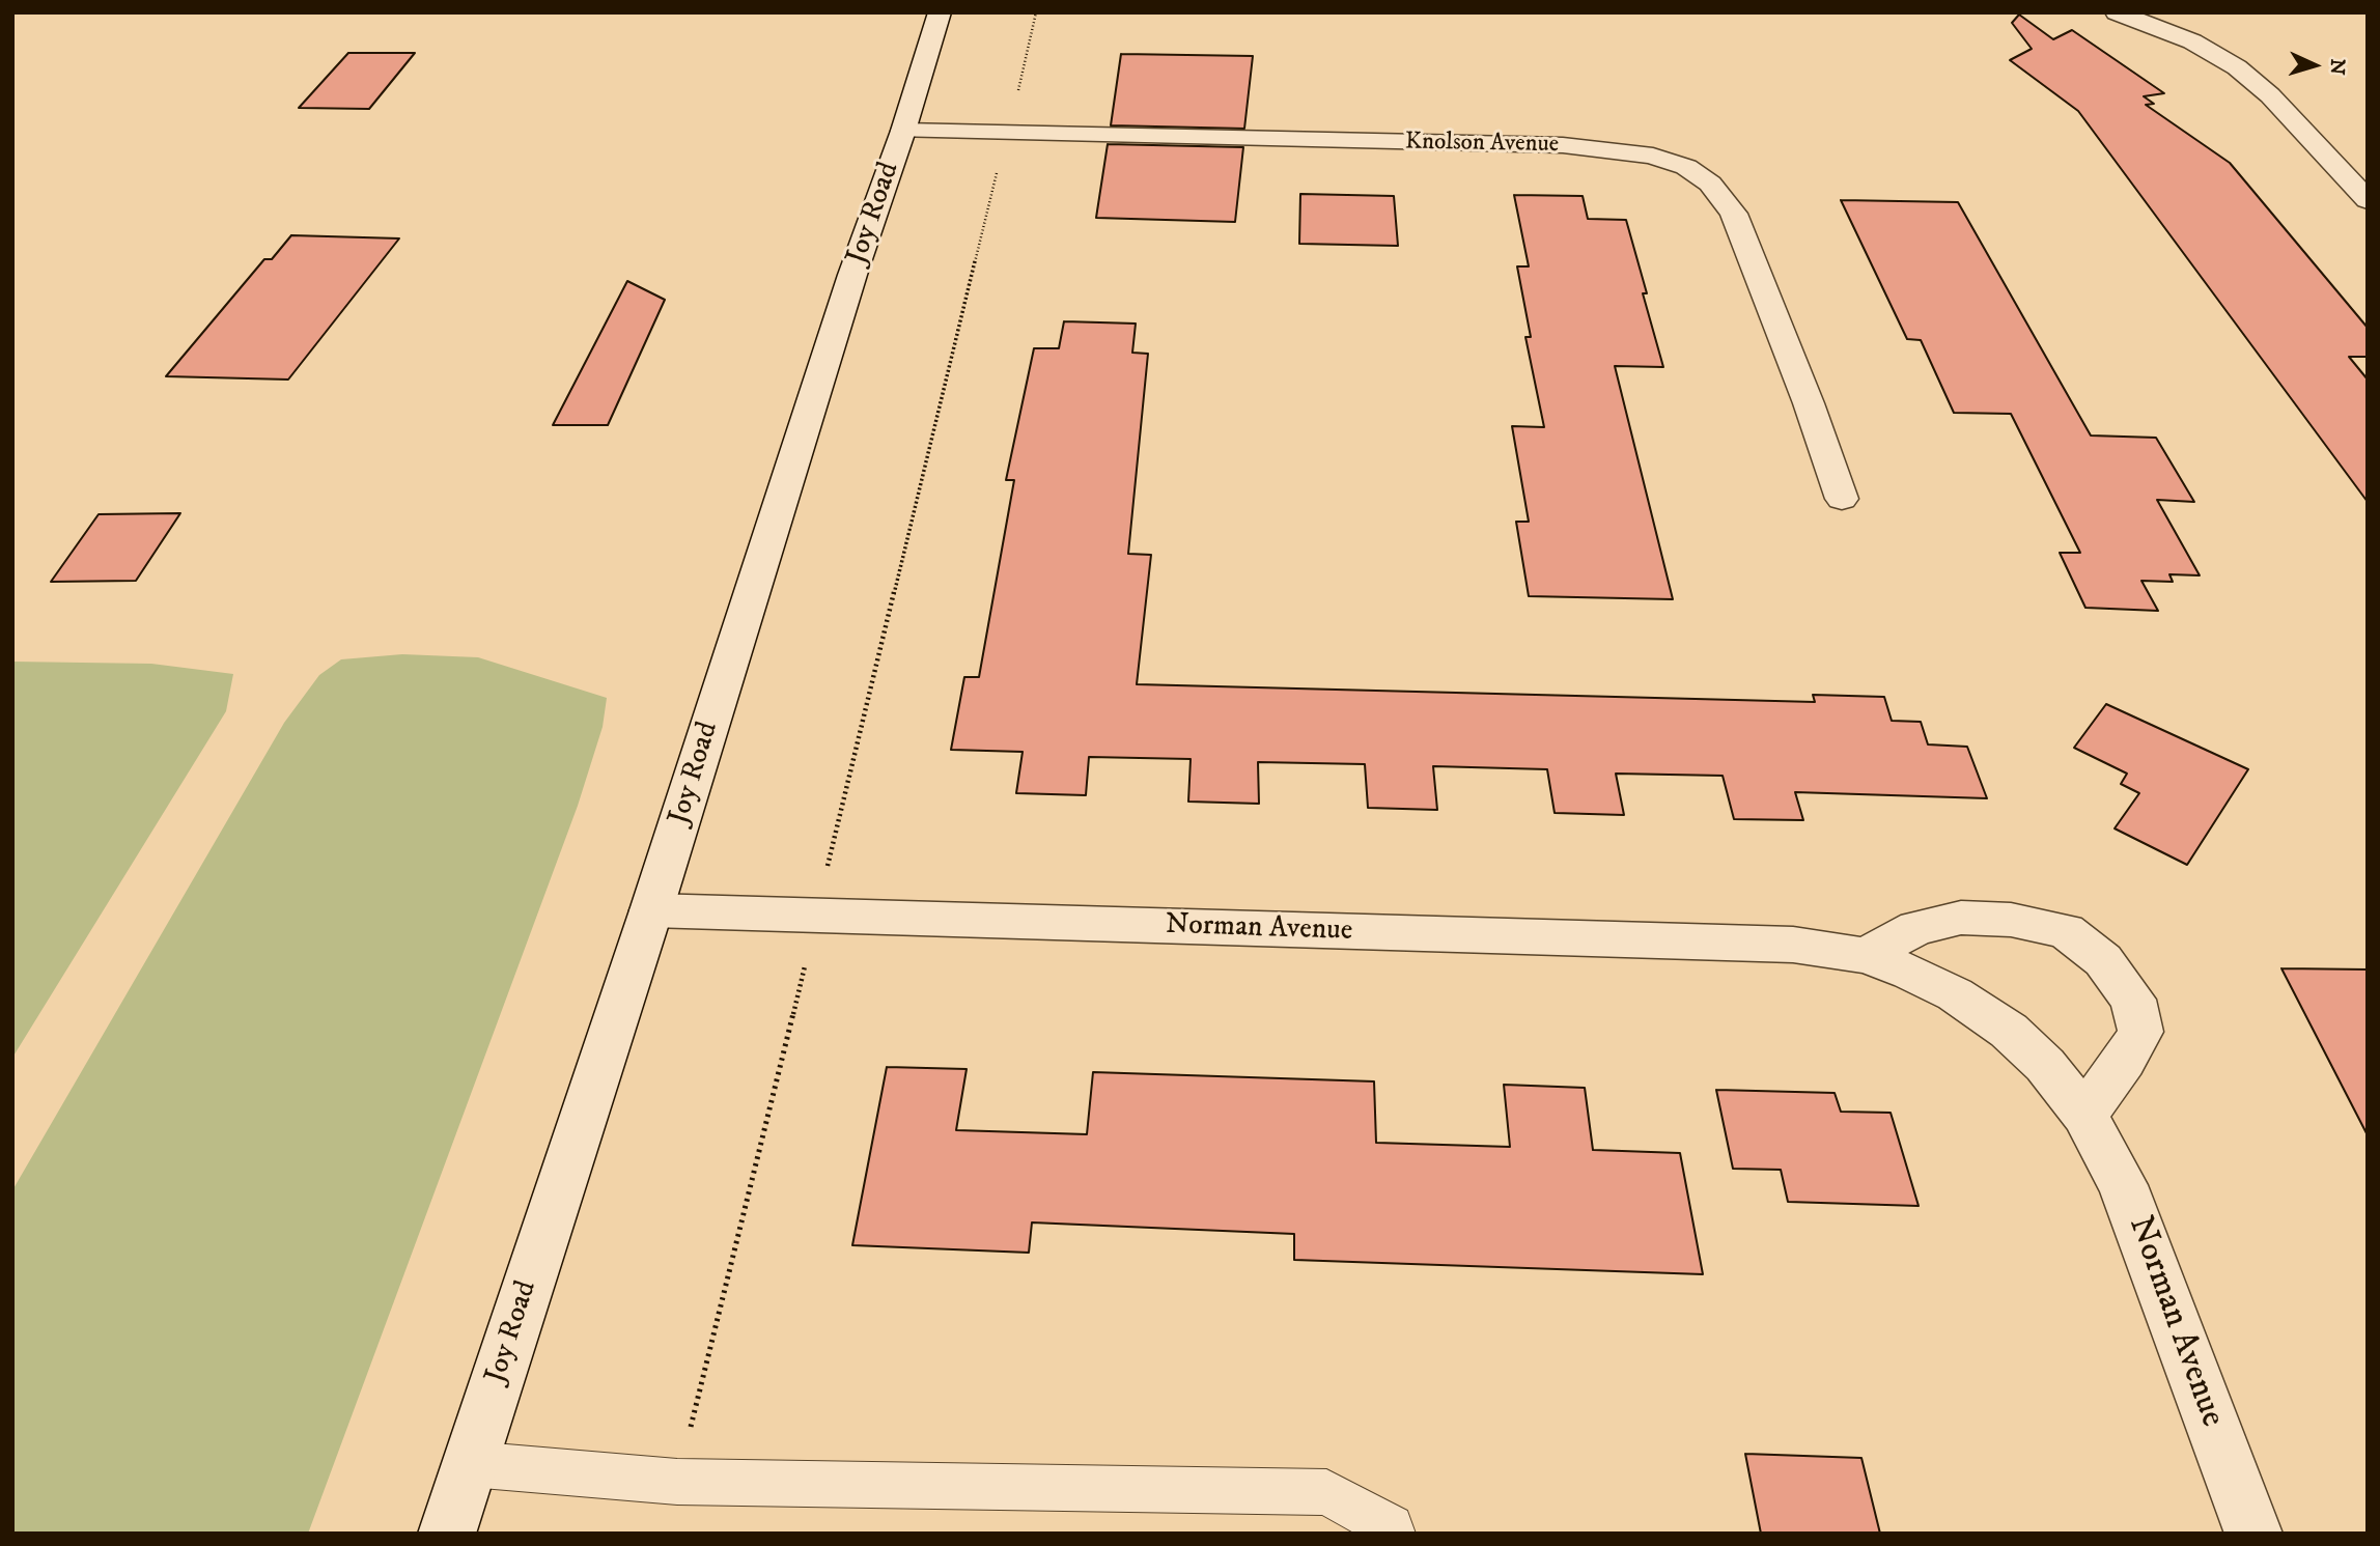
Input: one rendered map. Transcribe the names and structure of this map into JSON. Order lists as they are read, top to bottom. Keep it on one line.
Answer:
{"streets":{"street":["Knolson Avenue","Joy Road","Norman Avenue"]},"crossings":[["Knolson Avenue","Joy Road"],["Joy Road","Norman Avenue"]],"north":"right"}
